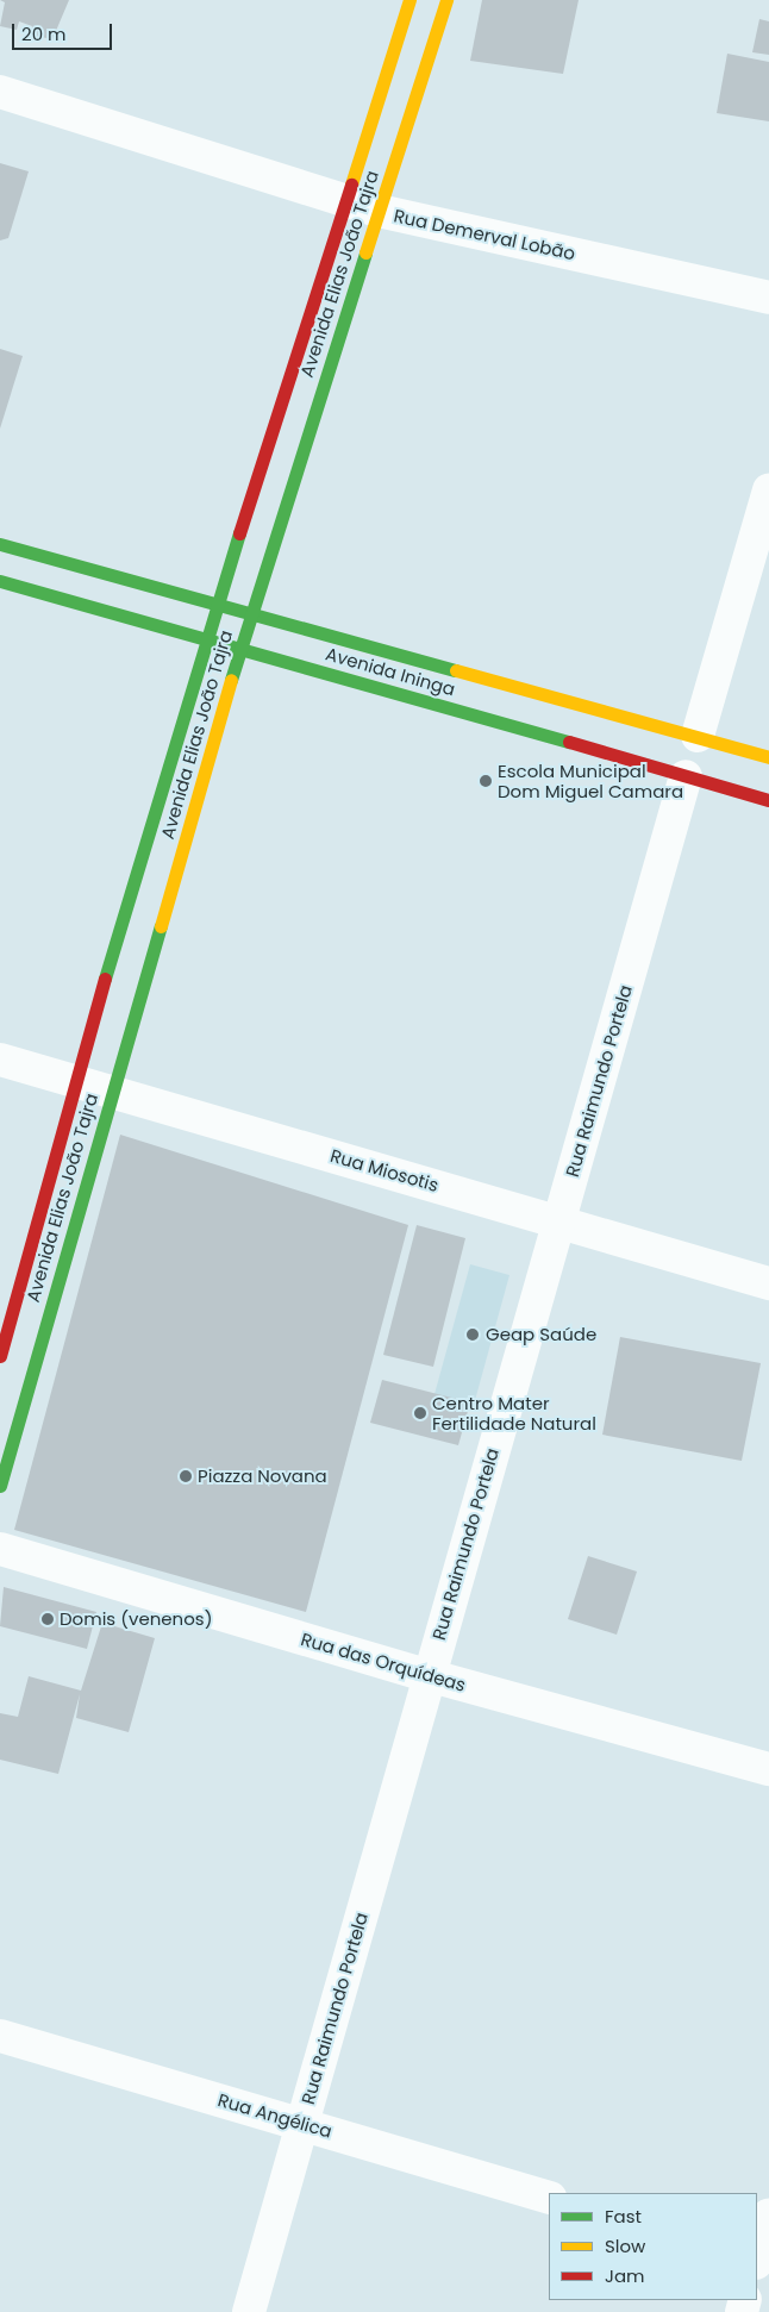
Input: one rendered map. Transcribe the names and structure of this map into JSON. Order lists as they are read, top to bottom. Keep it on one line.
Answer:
{"streets":{"street":["Rua Demerval Lobão","Avenida Elias João Tajra","Avenida Ininga","Rua Raimundo Portela","Rua Miosotis","Rua das Orquídeas","Rua Angélica"]},"crossings":[["Rua Demerval Lobão","Avenida Elias João Tajra"],["Avenida Elias João Tajra","Avenida Ininga"],["Avenida Elias João Tajra","Rua Miosotis"],["Avenida Ininga","Rua Raimundo Portela"],["Rua Raimundo Portela","Rua Miosotis"],["Rua Raimundo Portela","Rua das Orquídeas"],["Rua Raimundo Portela","Rua Angélica"]],"places":["Escola Municipal Dom Miguel Camara","Geap Saúde","Centro Mater Fertilidade Natural","Piazza Novana","Domis (venenos)"],"legend":["Fast","Slow","Jam"],"scale_bar":"20 m"}
